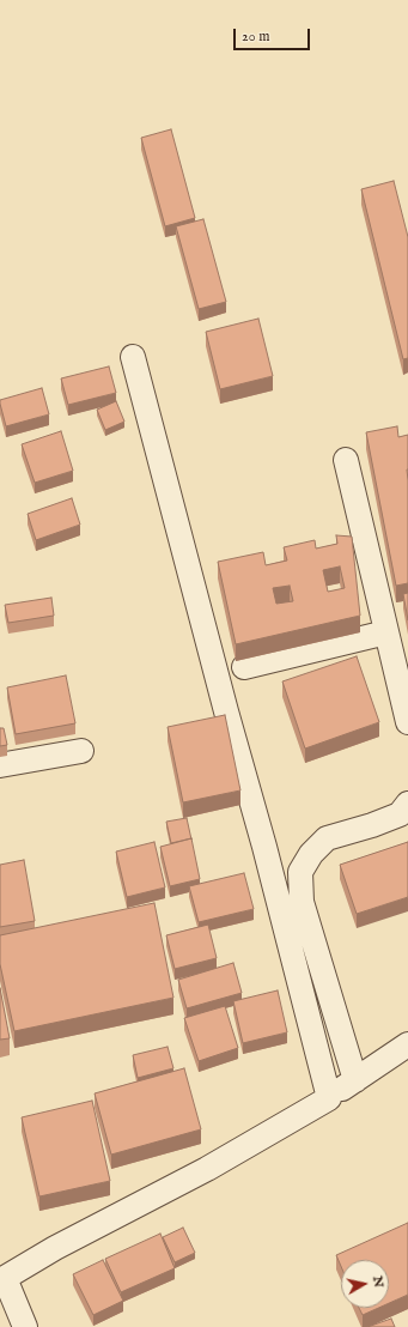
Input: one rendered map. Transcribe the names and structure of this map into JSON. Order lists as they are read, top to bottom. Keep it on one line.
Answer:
{"scale_bar":"20 m","north":"right"}
